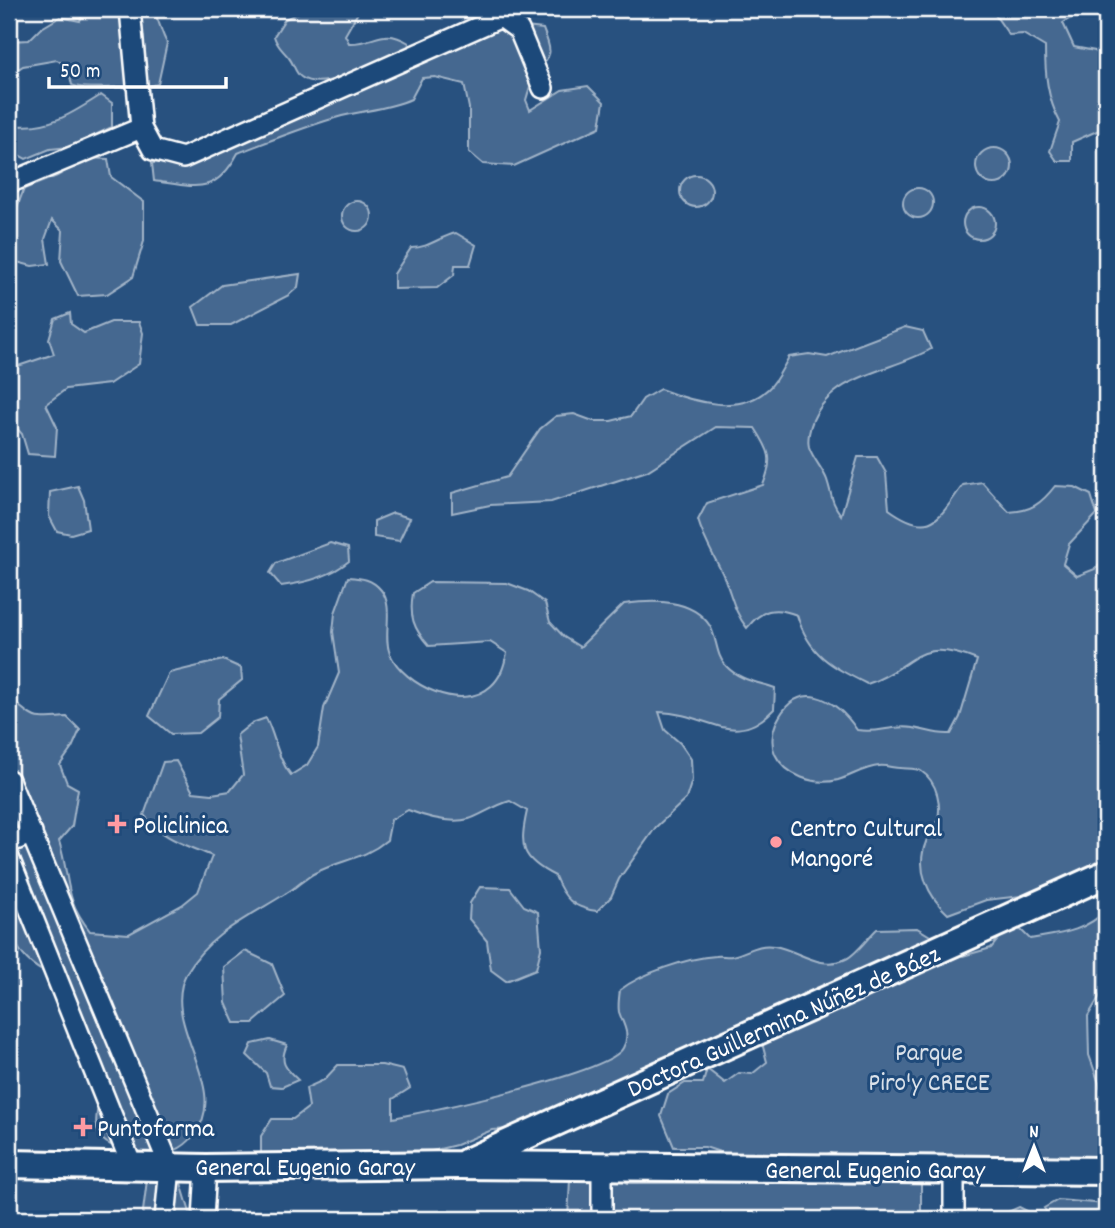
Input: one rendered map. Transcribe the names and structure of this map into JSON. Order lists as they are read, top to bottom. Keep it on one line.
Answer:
{"streets":{"street":["Doctora Guillermina Núñez de Báez","General Eugenio Garay"]},"crossings":[["Doctora Guillermina Núñez de Báez","General Eugenio Garay"]],"parks":["Parque Piro'y CRECE"],"places":{"health":["Policlinica","Puntofarma"],"other":["Centro Cultural Mangoré"]},"scale_bar":"50 m","north":"top"}
